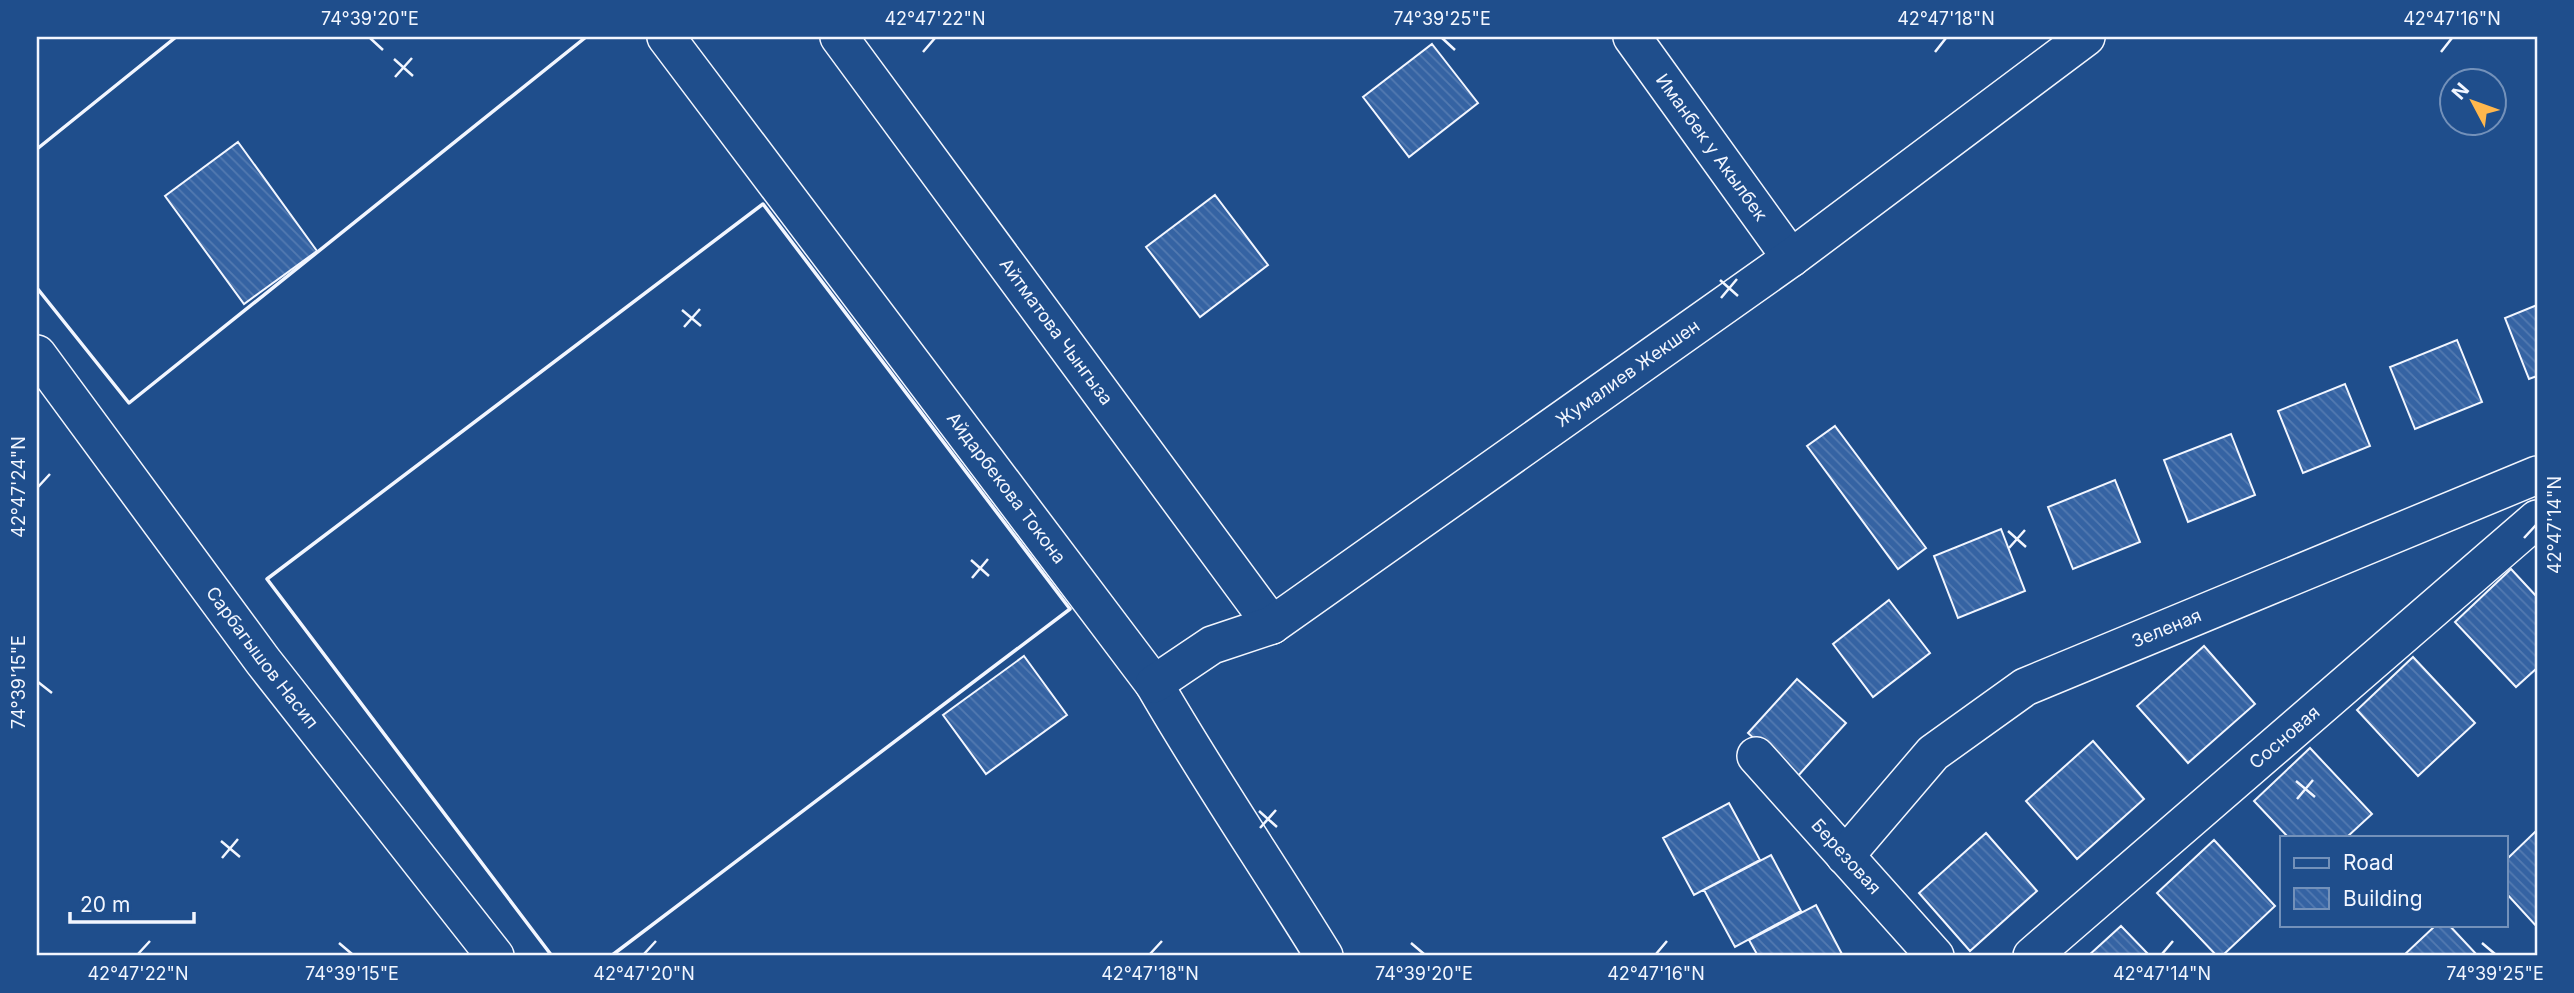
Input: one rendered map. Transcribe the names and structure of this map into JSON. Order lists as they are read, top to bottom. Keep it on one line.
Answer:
{"streets":{"street":["Иманбек у Акылбек","Айтматова Чынгыза","Жумалиев Жекшен","Айдарбекова Токона","Зеленая","Сарбагышов Насип","Сосновая","Березовая"]},"crossings":[["Иманбек у Акылбек","Жумалиев Жекшен"],["Айтматова Чынгыза","Жумалиев Жекшен"],["Жумалиев Жекшен","Айдарбекова Токона"],["Зеленая","Березовая"]],"legend":["Road","Building"],"scale_bar":"20 m","north":"top left","coordinates":["74°39'20\"E","42°47'22\"N","74°39'25\"E","42°47'18\"N","42°47'16\"N","42°47'24\"N","42°47'14\"N","74°39'15\"E","42°47'20\"N"]}
